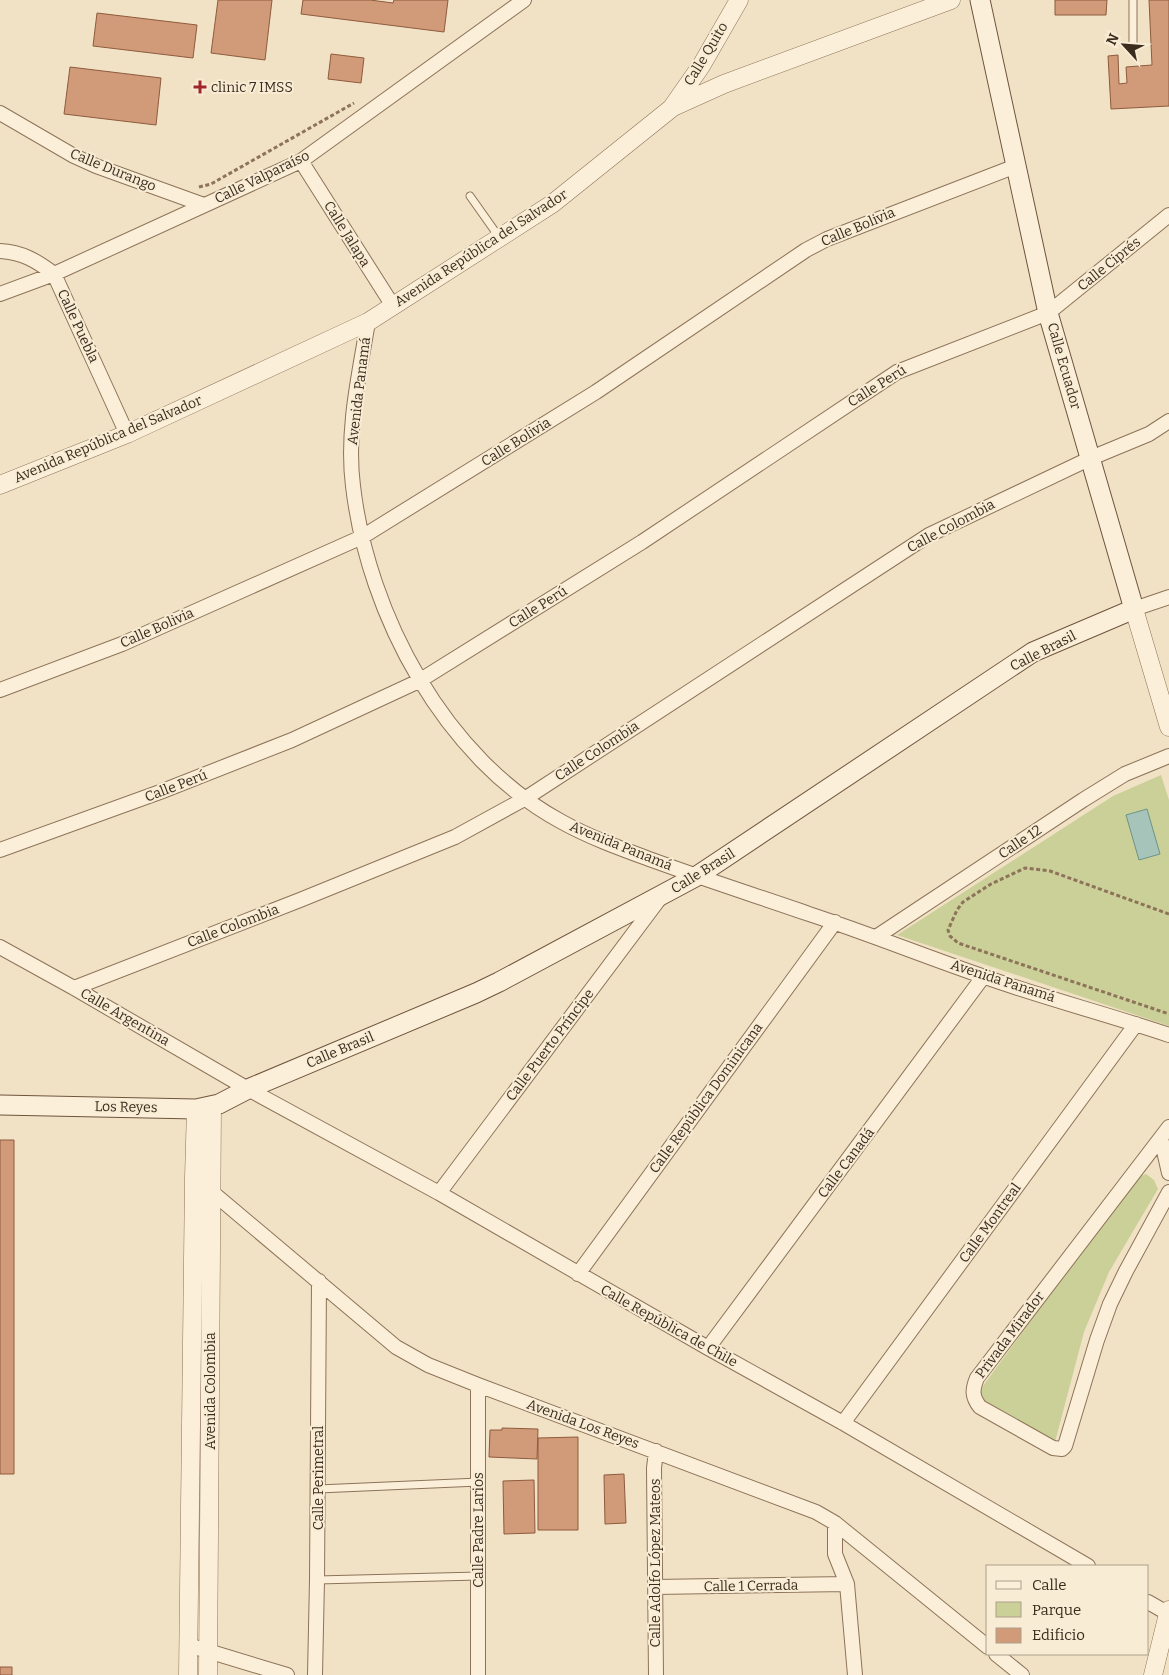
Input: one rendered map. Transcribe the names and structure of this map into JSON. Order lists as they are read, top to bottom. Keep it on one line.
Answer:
{"streets":{"main road":["Calle Ecuador","Calle Brasil","Los Reyes"],"street":["Calle Quito","Calle Durango","Calle Valparaíso","Calle Bolivia","Calle Jalapa","Avenida República del Salvador","Calle Ciprés","Calle Puebla","Calle Perú","Avenida Panamá","Calle Colombia","Calle 12","Calle Argentina","Calle Puerto Príncipe","Calle República Dominicana","Calle Canadá","Calle Montreal","Calle República de Chile","Privada Mirador","Avenida Colombia","Avenida Los Reyes","Calle Perimetral","Calle Padre Larios","Calle Adolfo López Mateos","Calle 1 Cerrada"]},"crossings":[["Calle Quito","Avenida República del Salvador"],["Calle Durango","Calle Valparaíso"],["Calle Valparaíso","Calle Jalapa"],["Calle Valparaíso","Calle Puebla"],["Calle Bolivia","Calle Ecuador"],["Calle Bolivia","Avenida Panamá"],["Calle Jalapa","Avenida República del Salvador"],["Avenida República del Salvador","Calle Puebla"],["Avenida República del Salvador","Avenida Panamá"],["Calle Ciprés","Calle Ecuador"],["Calle Ciprés","Calle Perú"],["Calle Ecuador","Calle Perú"],["Calle Ecuador","Calle Colombia"],["Calle Ecuador","Calle Brasil"],["Calle Perú","Avenida Panamá"],["Avenida Panamá","Calle Colombia"],["Avenida Panamá","Calle Brasil"],["Avenida Panamá","Calle 12"],["Avenida Panamá","Calle República Dominicana"],["Avenida Panamá","Calle Canadá"],["Avenida Panamá","Calle Montreal"],["Calle Colombia","Calle Argentina"],["Calle Brasil","Calle Argentina"],["Calle Brasil","Calle Puerto Príncipe"],["Calle Brasil","Los Reyes"],["Calle Brasil","Calle República de Chile"],["Calle Argentina","Los Reyes"],["Calle Argentina","Calle República de Chile"],["Calle Puerto Príncipe","Calle República de Chile"],["Calle República Dominicana","Calle República de Chile"],["Los Reyes","Calle República de Chile"],["Los Reyes","Avenida Colombia"],["Calle Canadá","Calle República de Chile"],["Calle Montreal","Calle República de Chile"],["Avenida Colombia","Avenida Los Reyes"],["Avenida Los Reyes","Calle Perimetral"],["Avenida Los Reyes","Calle Padre Larios"],["Avenida Los Reyes","Calle Adolfo López Mateos"],["Calle Adolfo López Mateos","Calle 1 Cerrada"]],"places":{"health":["clinic 7 IMSS"]},"legend":["Calle","Parque","Edificio"],"north":"top left"}
